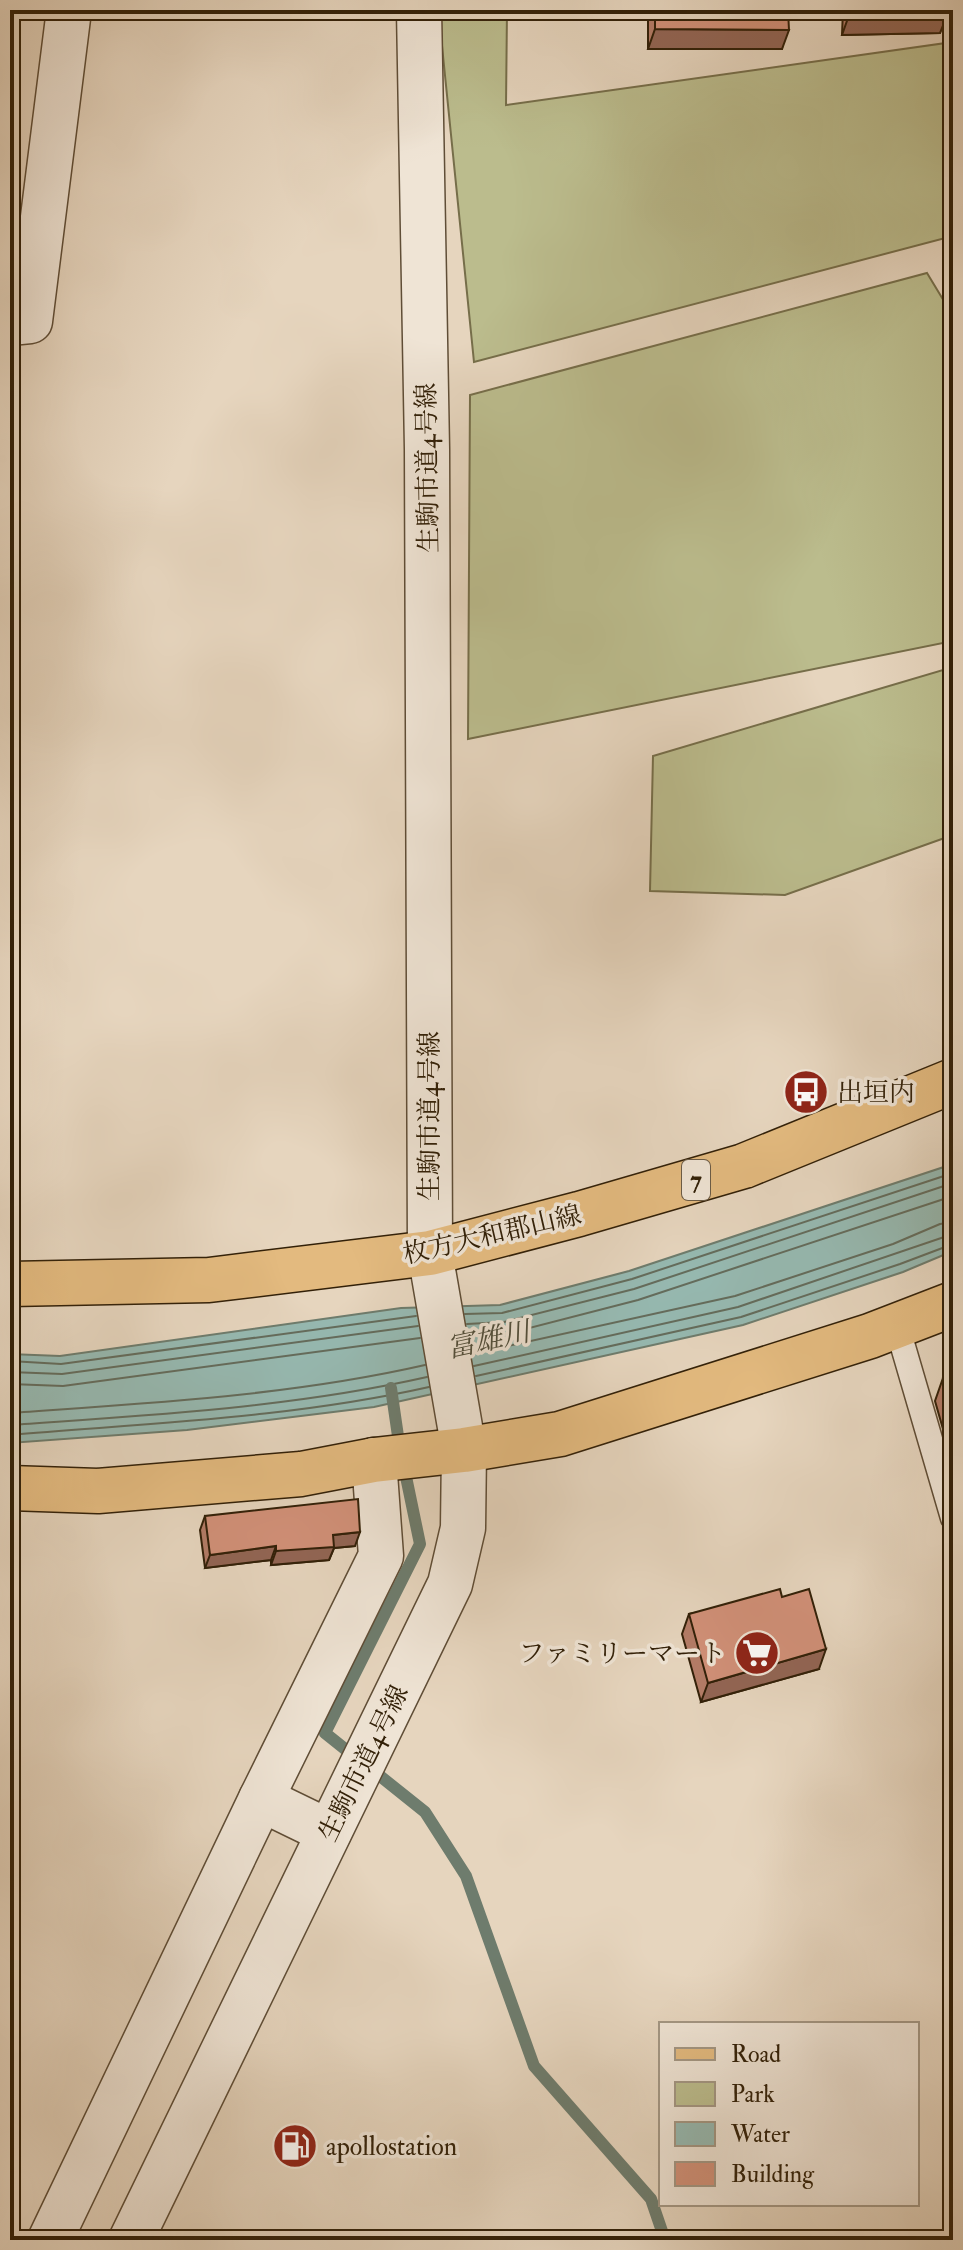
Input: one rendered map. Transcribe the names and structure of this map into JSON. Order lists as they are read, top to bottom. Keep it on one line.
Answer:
{"streets":{"main road":["7","枚方大和郡山線"],"street":["生駒市道4号線"]},"crossings":[["生駒市道4号線","枚方大和郡山線"]],"water":["富雄川"],"places":{"bus stop":["出垣内"],"supermarket":["ファミリーマート"],"fuel station":["apollostation"]},"legend":["Road","Park","Water","Building"]}
